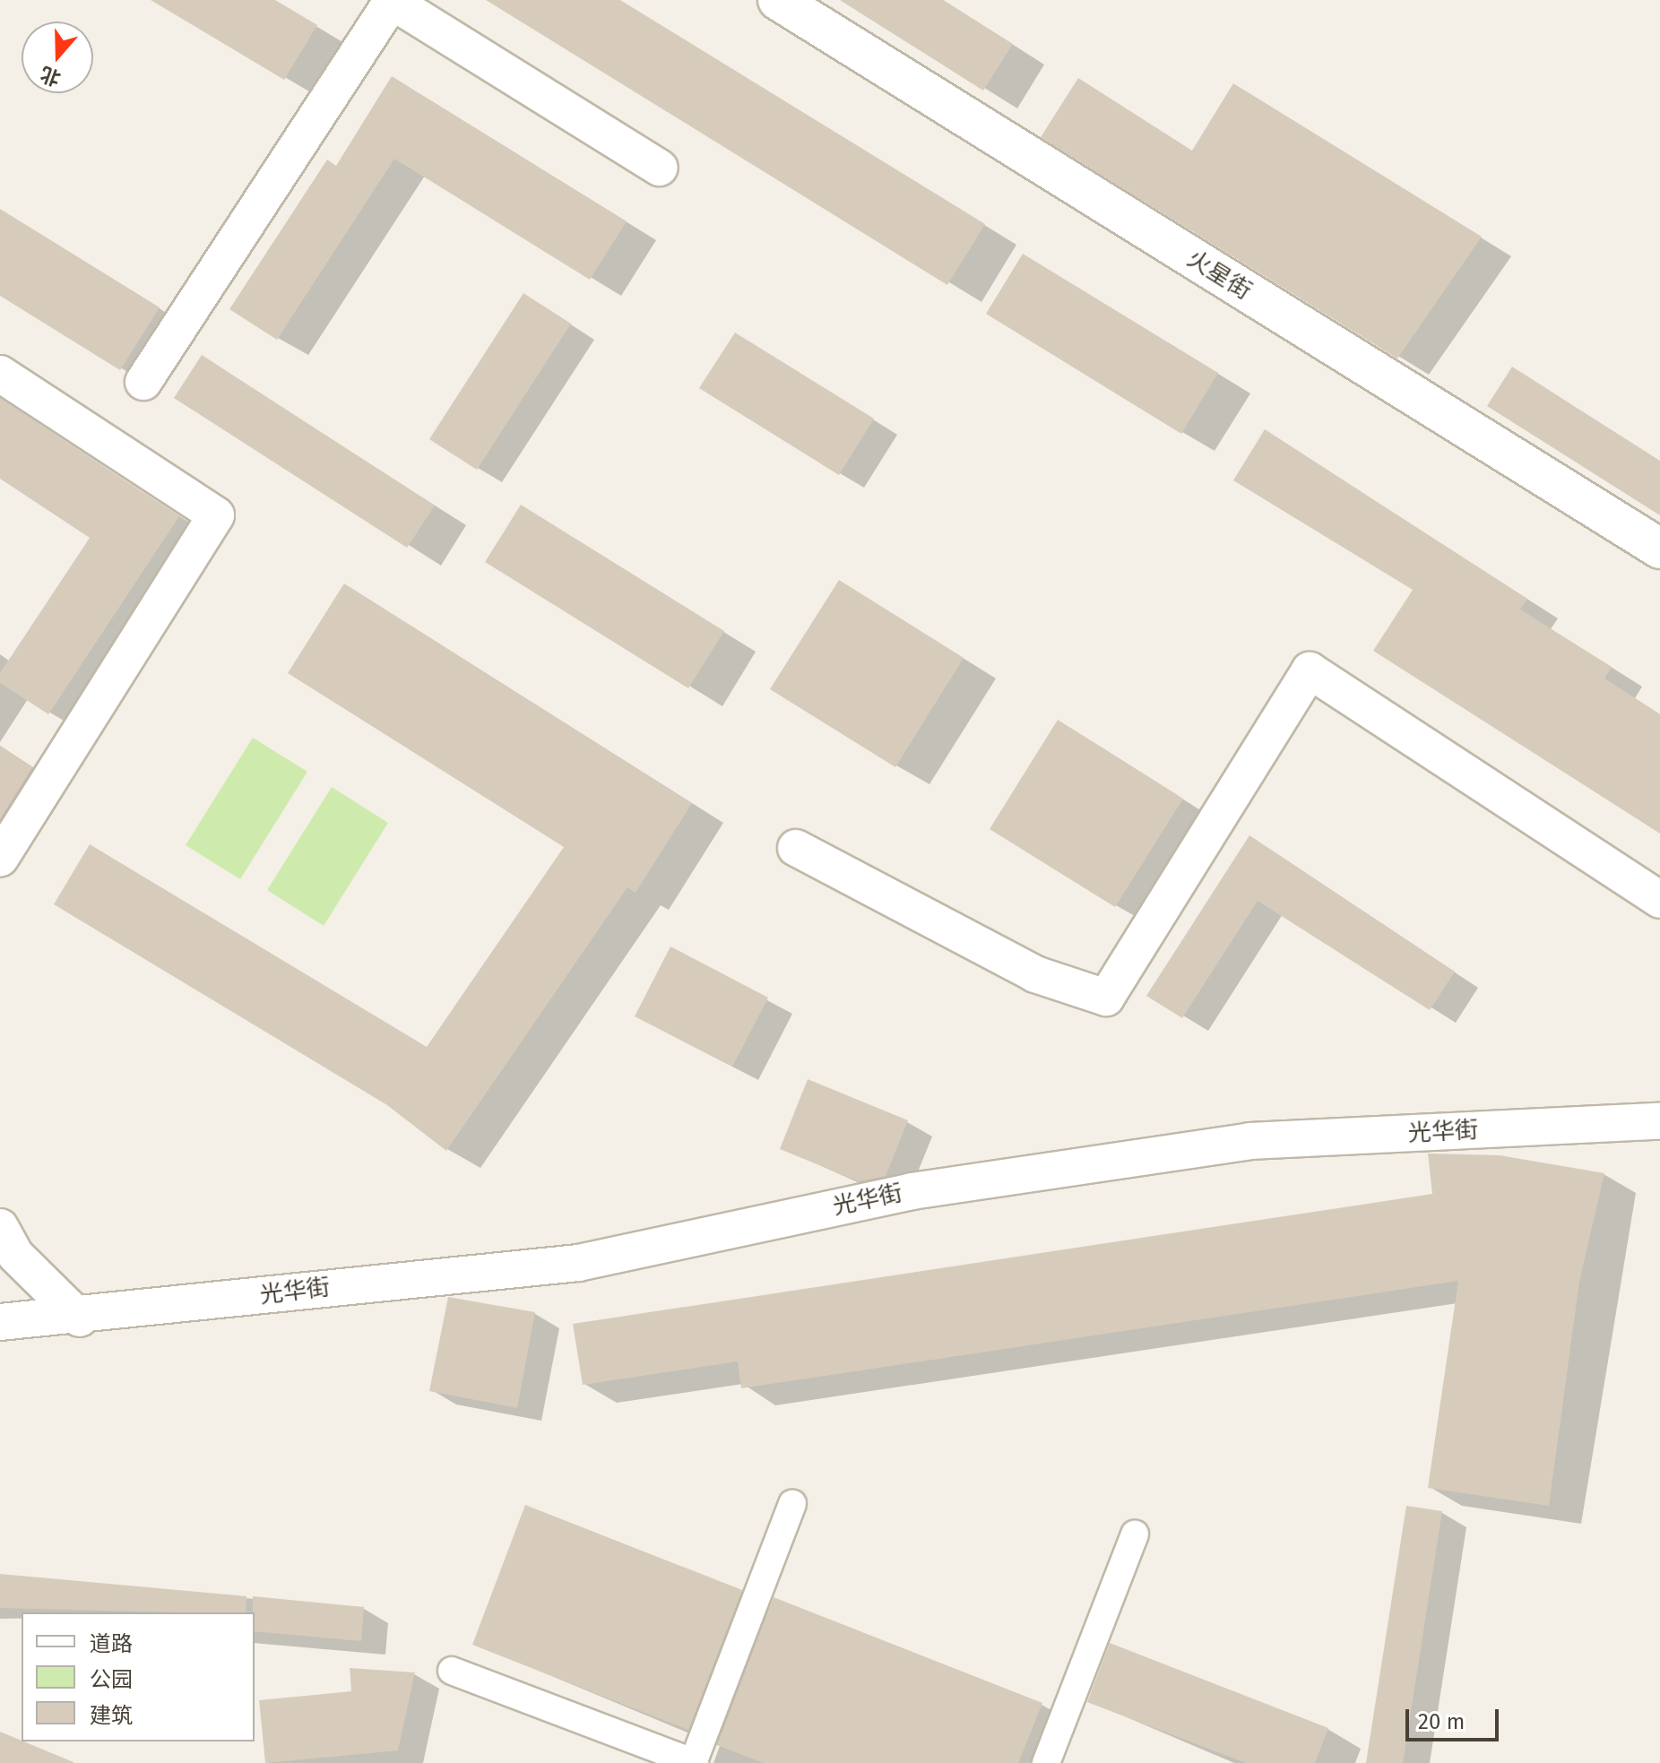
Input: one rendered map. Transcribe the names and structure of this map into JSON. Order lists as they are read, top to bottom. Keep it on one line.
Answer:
{"streets":{"street":["火星街","光华街"]},"legend":["道路","公园","建筑"],"scale_bar":"20 m","north":"bottom"}
